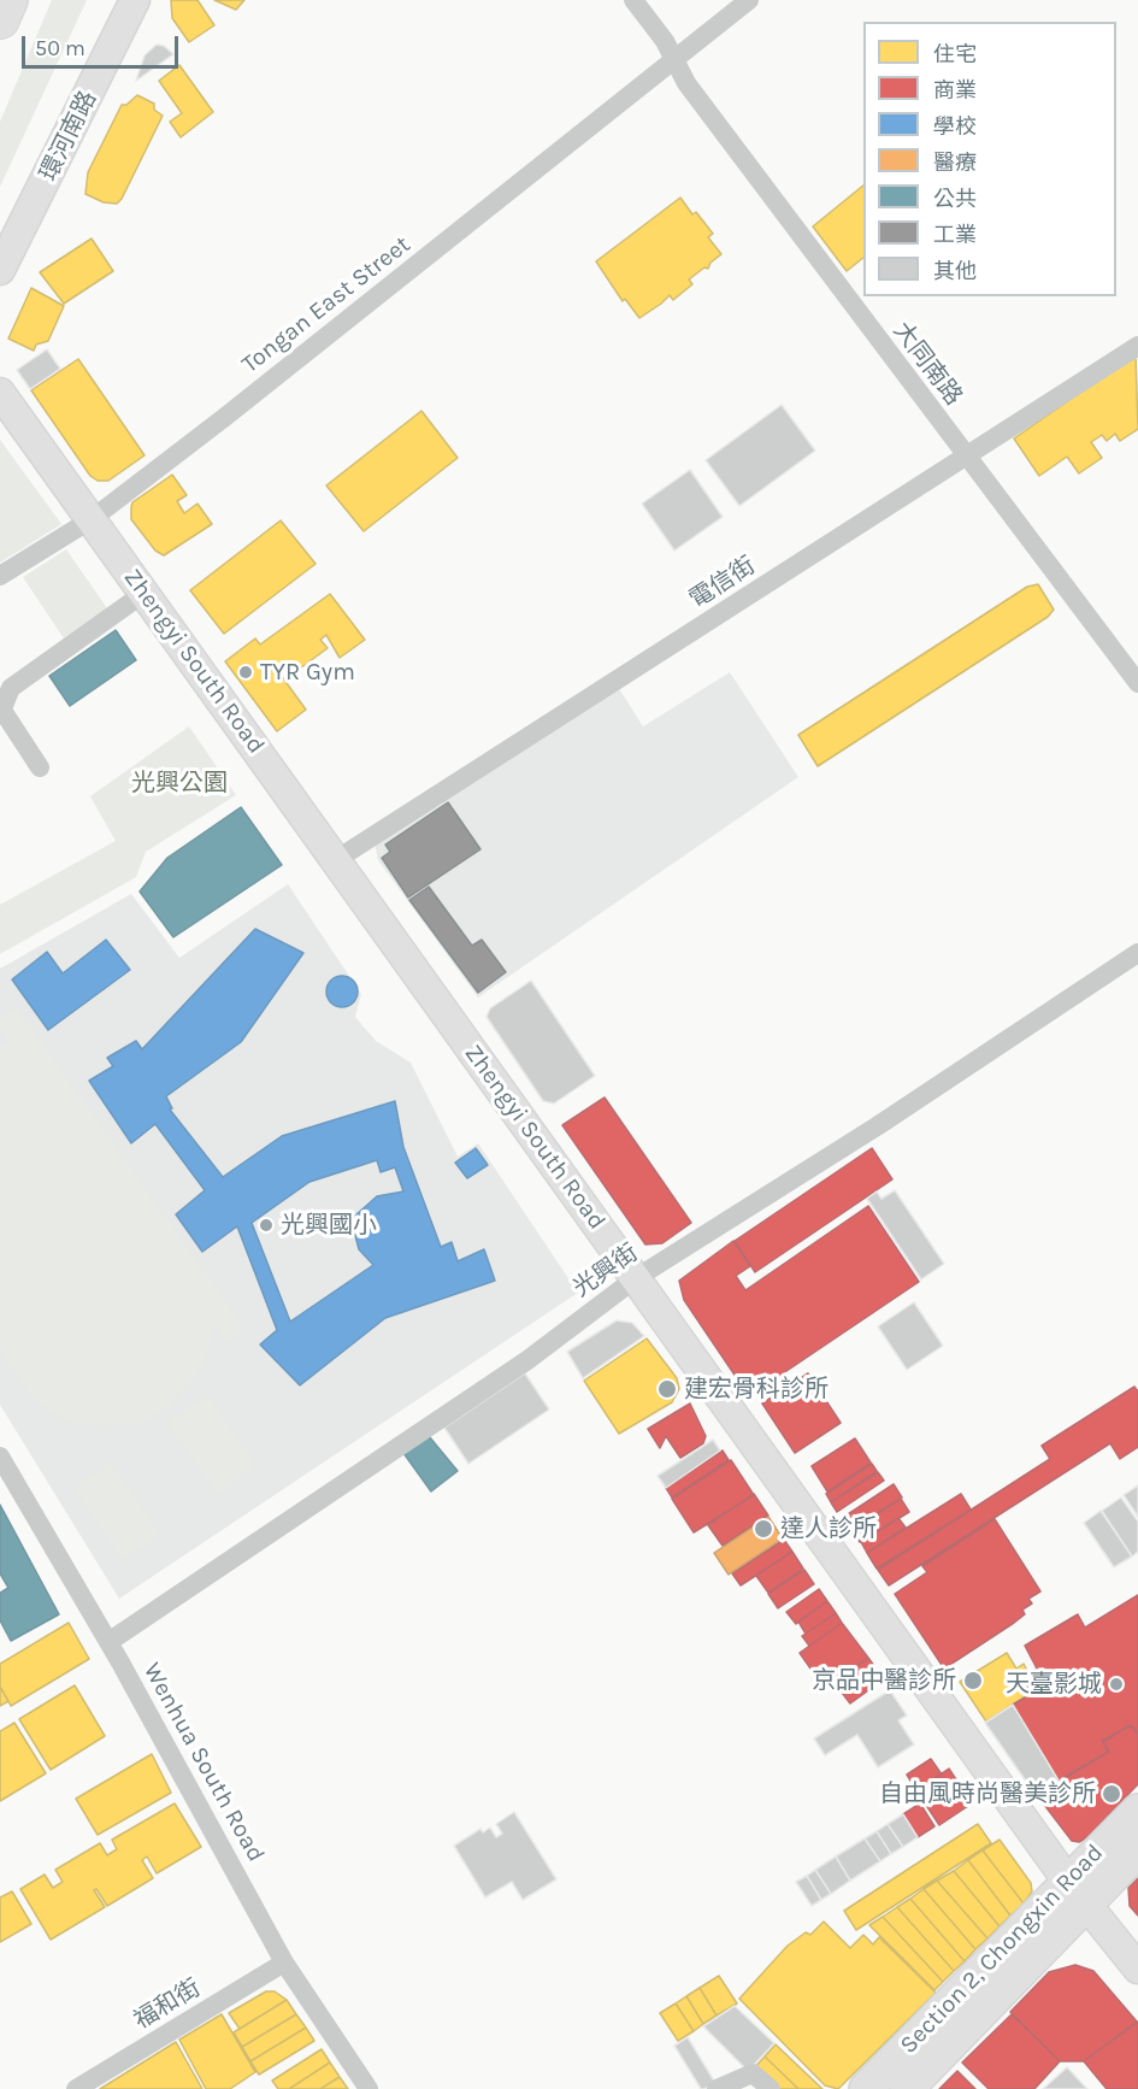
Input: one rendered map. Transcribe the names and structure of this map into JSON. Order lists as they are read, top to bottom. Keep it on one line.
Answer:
{"streets":{"main road":["Section 2, Chongxin Road"],"street":["環河南路","Tongan East Street","大同南路","電信街","Zhengyi South Road","光興街","Wenhua South Road","福和街"]},"crossings":[["Tongan East Street","大同南路"],["Tongan East Street","Zhengyi South Road"],["大同南路","電信街"],["電信街","Zhengyi South Road"],["Zhengyi South Road","光興街"],["Zhengyi South Road","Section 2, Chongxin Road"],["光興街","Wenhua South Road"],["Wenhua South Road","福和街"]],"parks":["光興公園"],"places":["TYR Gym","光興國小","建宏骨科診所","達人診所","京品中醫診所","天臺影城","自由風時尚醫美診所"],"legend":["住宅","商業","學校","醫療","公共","工業","其他"],"scale_bar":"50 m"}
